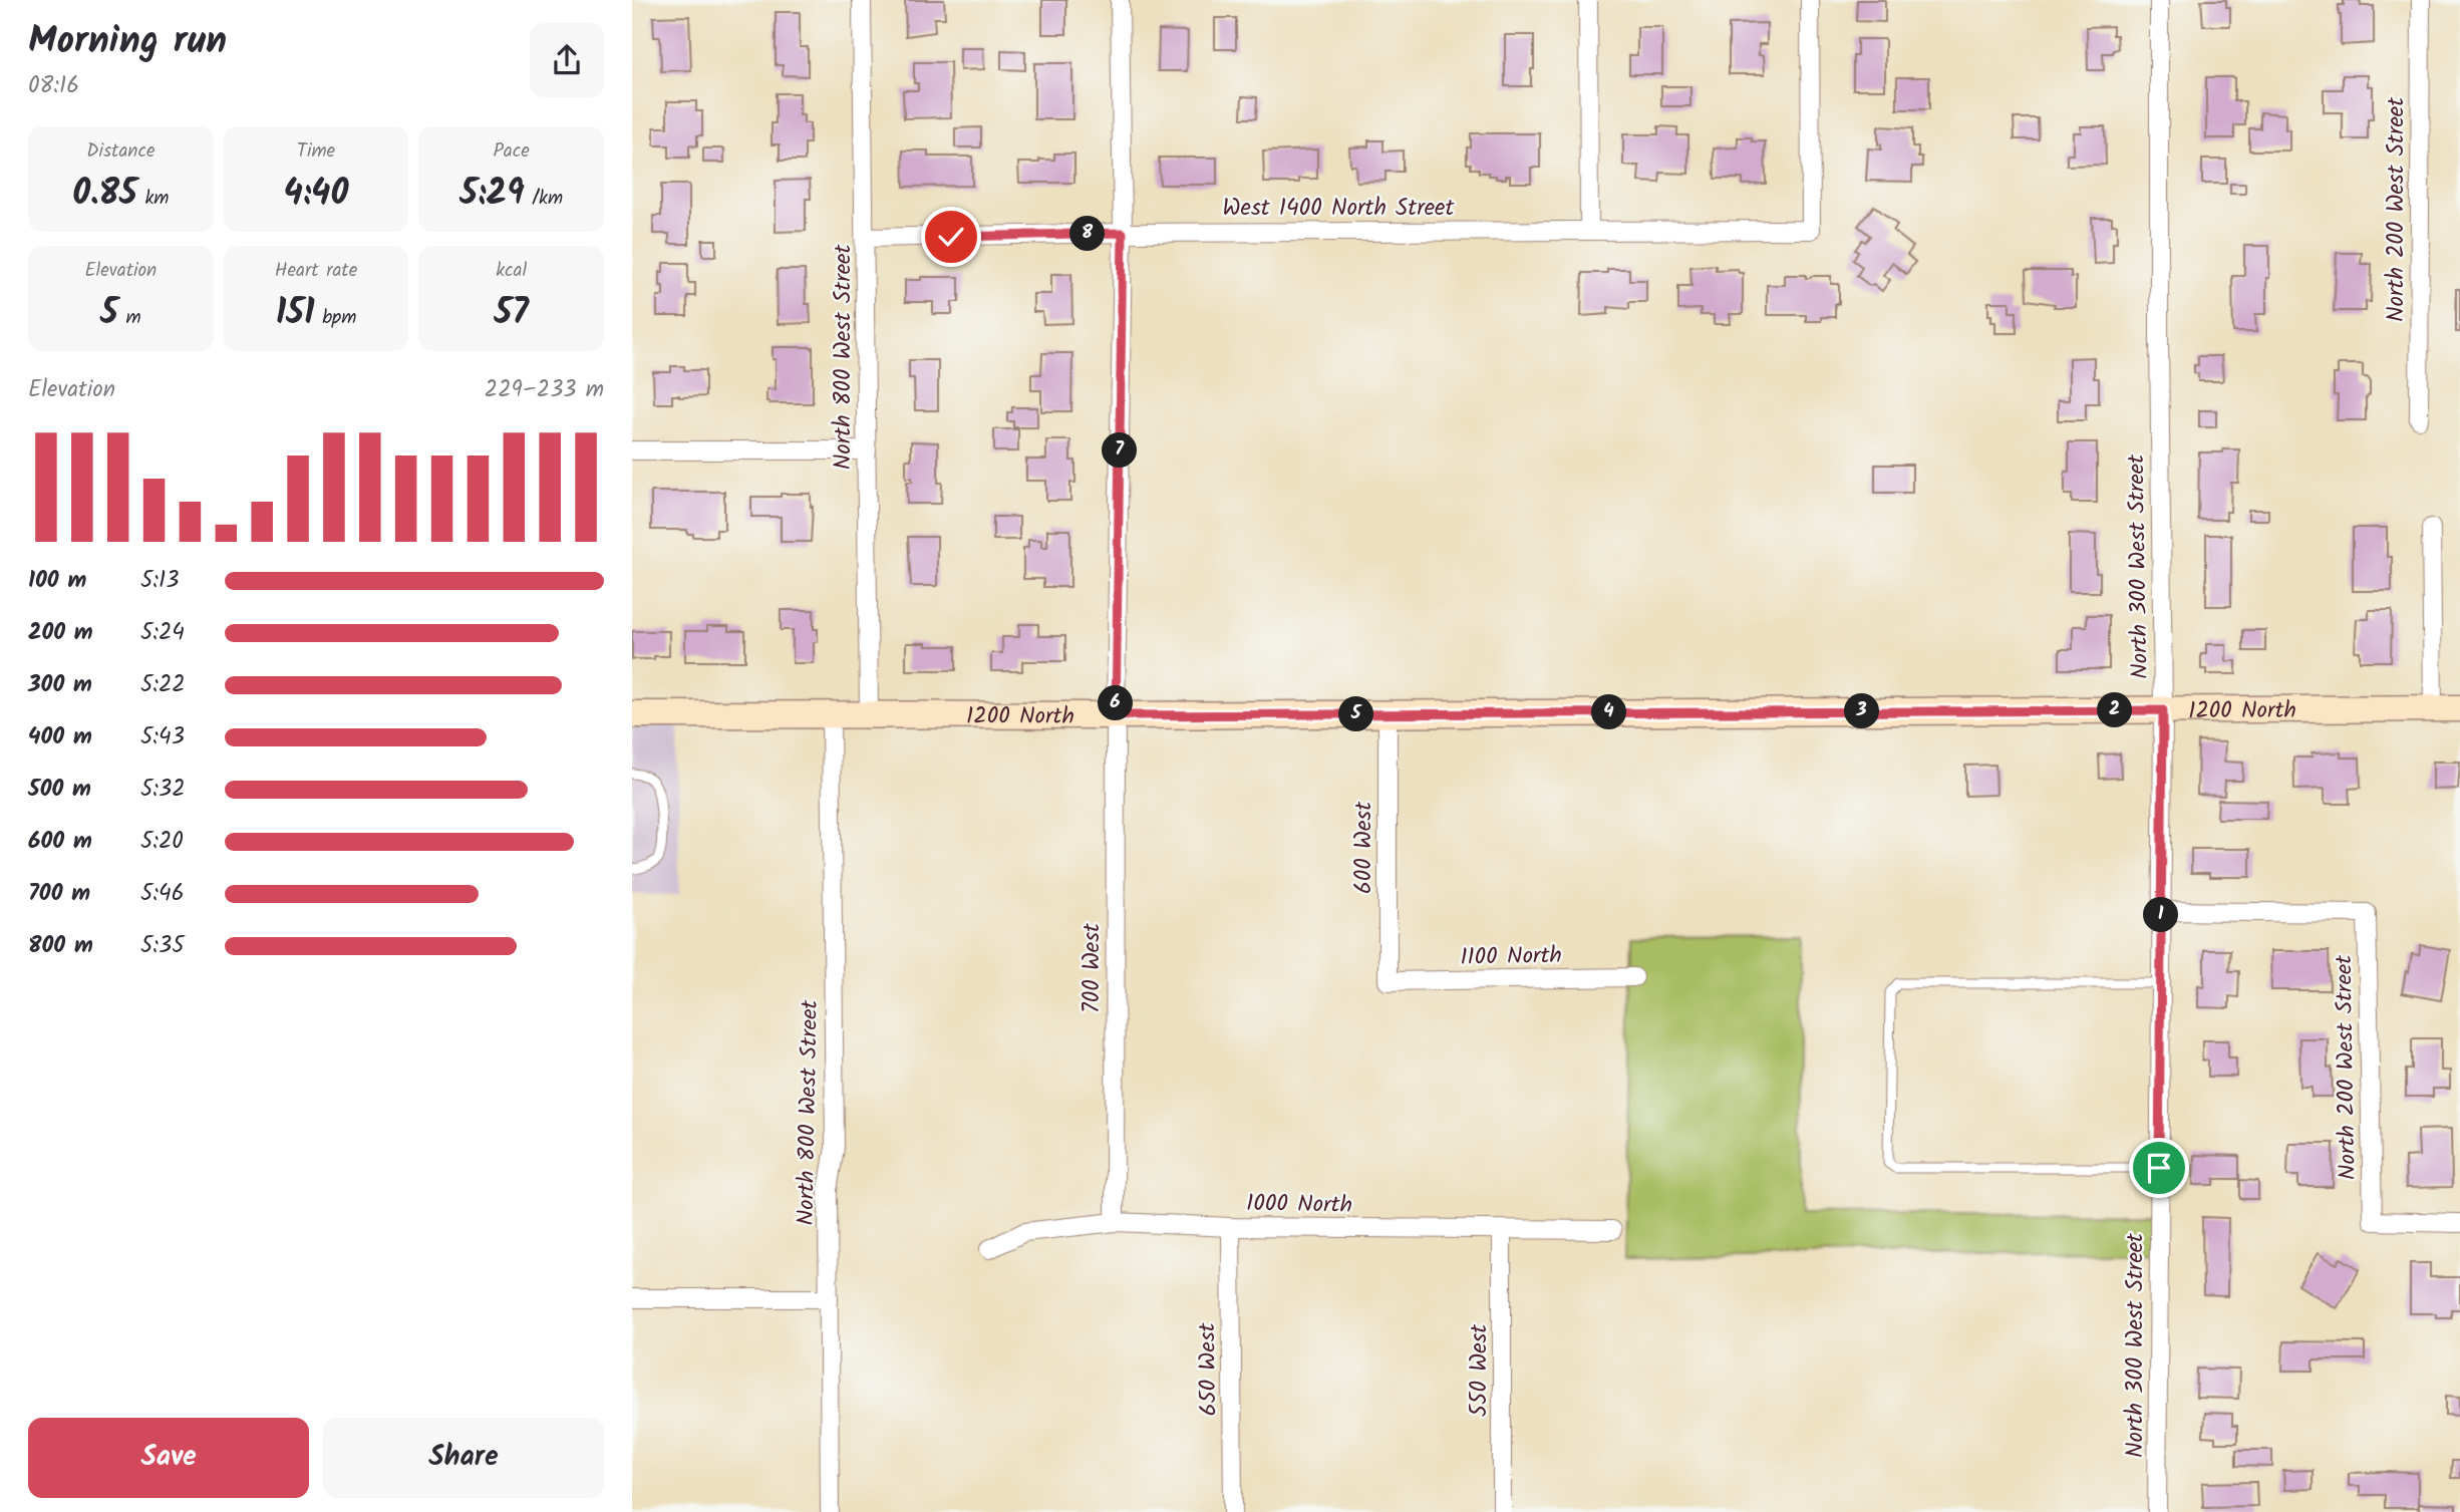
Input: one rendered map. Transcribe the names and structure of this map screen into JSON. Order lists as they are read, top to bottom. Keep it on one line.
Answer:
{"streets":{"street":["West 1400 North Street","North 200 West Street","North 800 West Street","North 300 West Street","1200 North","600 West","1100 North","700 West","1000 North","650 West","550 West"]},"crossings":[["West 1400 North Street","North 800 West Street"],["West 1400 North Street","700 West"],["North 200 West Street","North 300 West Street"],["North 800 West Street","1200 North"],["North 300 West Street","1200 North"],["1200 North","600 West"],["1200 North","700 West"],["600 West","1100 North"],["700 West","1000 North"],["1000 North","650 West"],["1000 North","550 West"]],"page":{"heading":["Morning run","08:16"],"stats":[["Distance","0.85 km"],["Time","4:40"],["Pace","5:29 /km"],["Elevation","5 m"],["Heart rate","151 bpm"],["kcal","57"]],"pins":["8","7","6","2","3","4","5","1"],"chart":["Elevation","229–233 m"],"list":[{"name":"100 m","note":"5:13"},{"name":"200 m","note":"5:24"},{"name":"300 m","note":"5:22"},{"name":"400 m","note":"5:43"},{"name":"500 m","note":"5:32"},{"name":"600 m","note":"5:20"},{"name":"700 m","note":"5:46"},{"name":"800 m","note":"5:35"}],"buttons":["Save","Share"]}}
